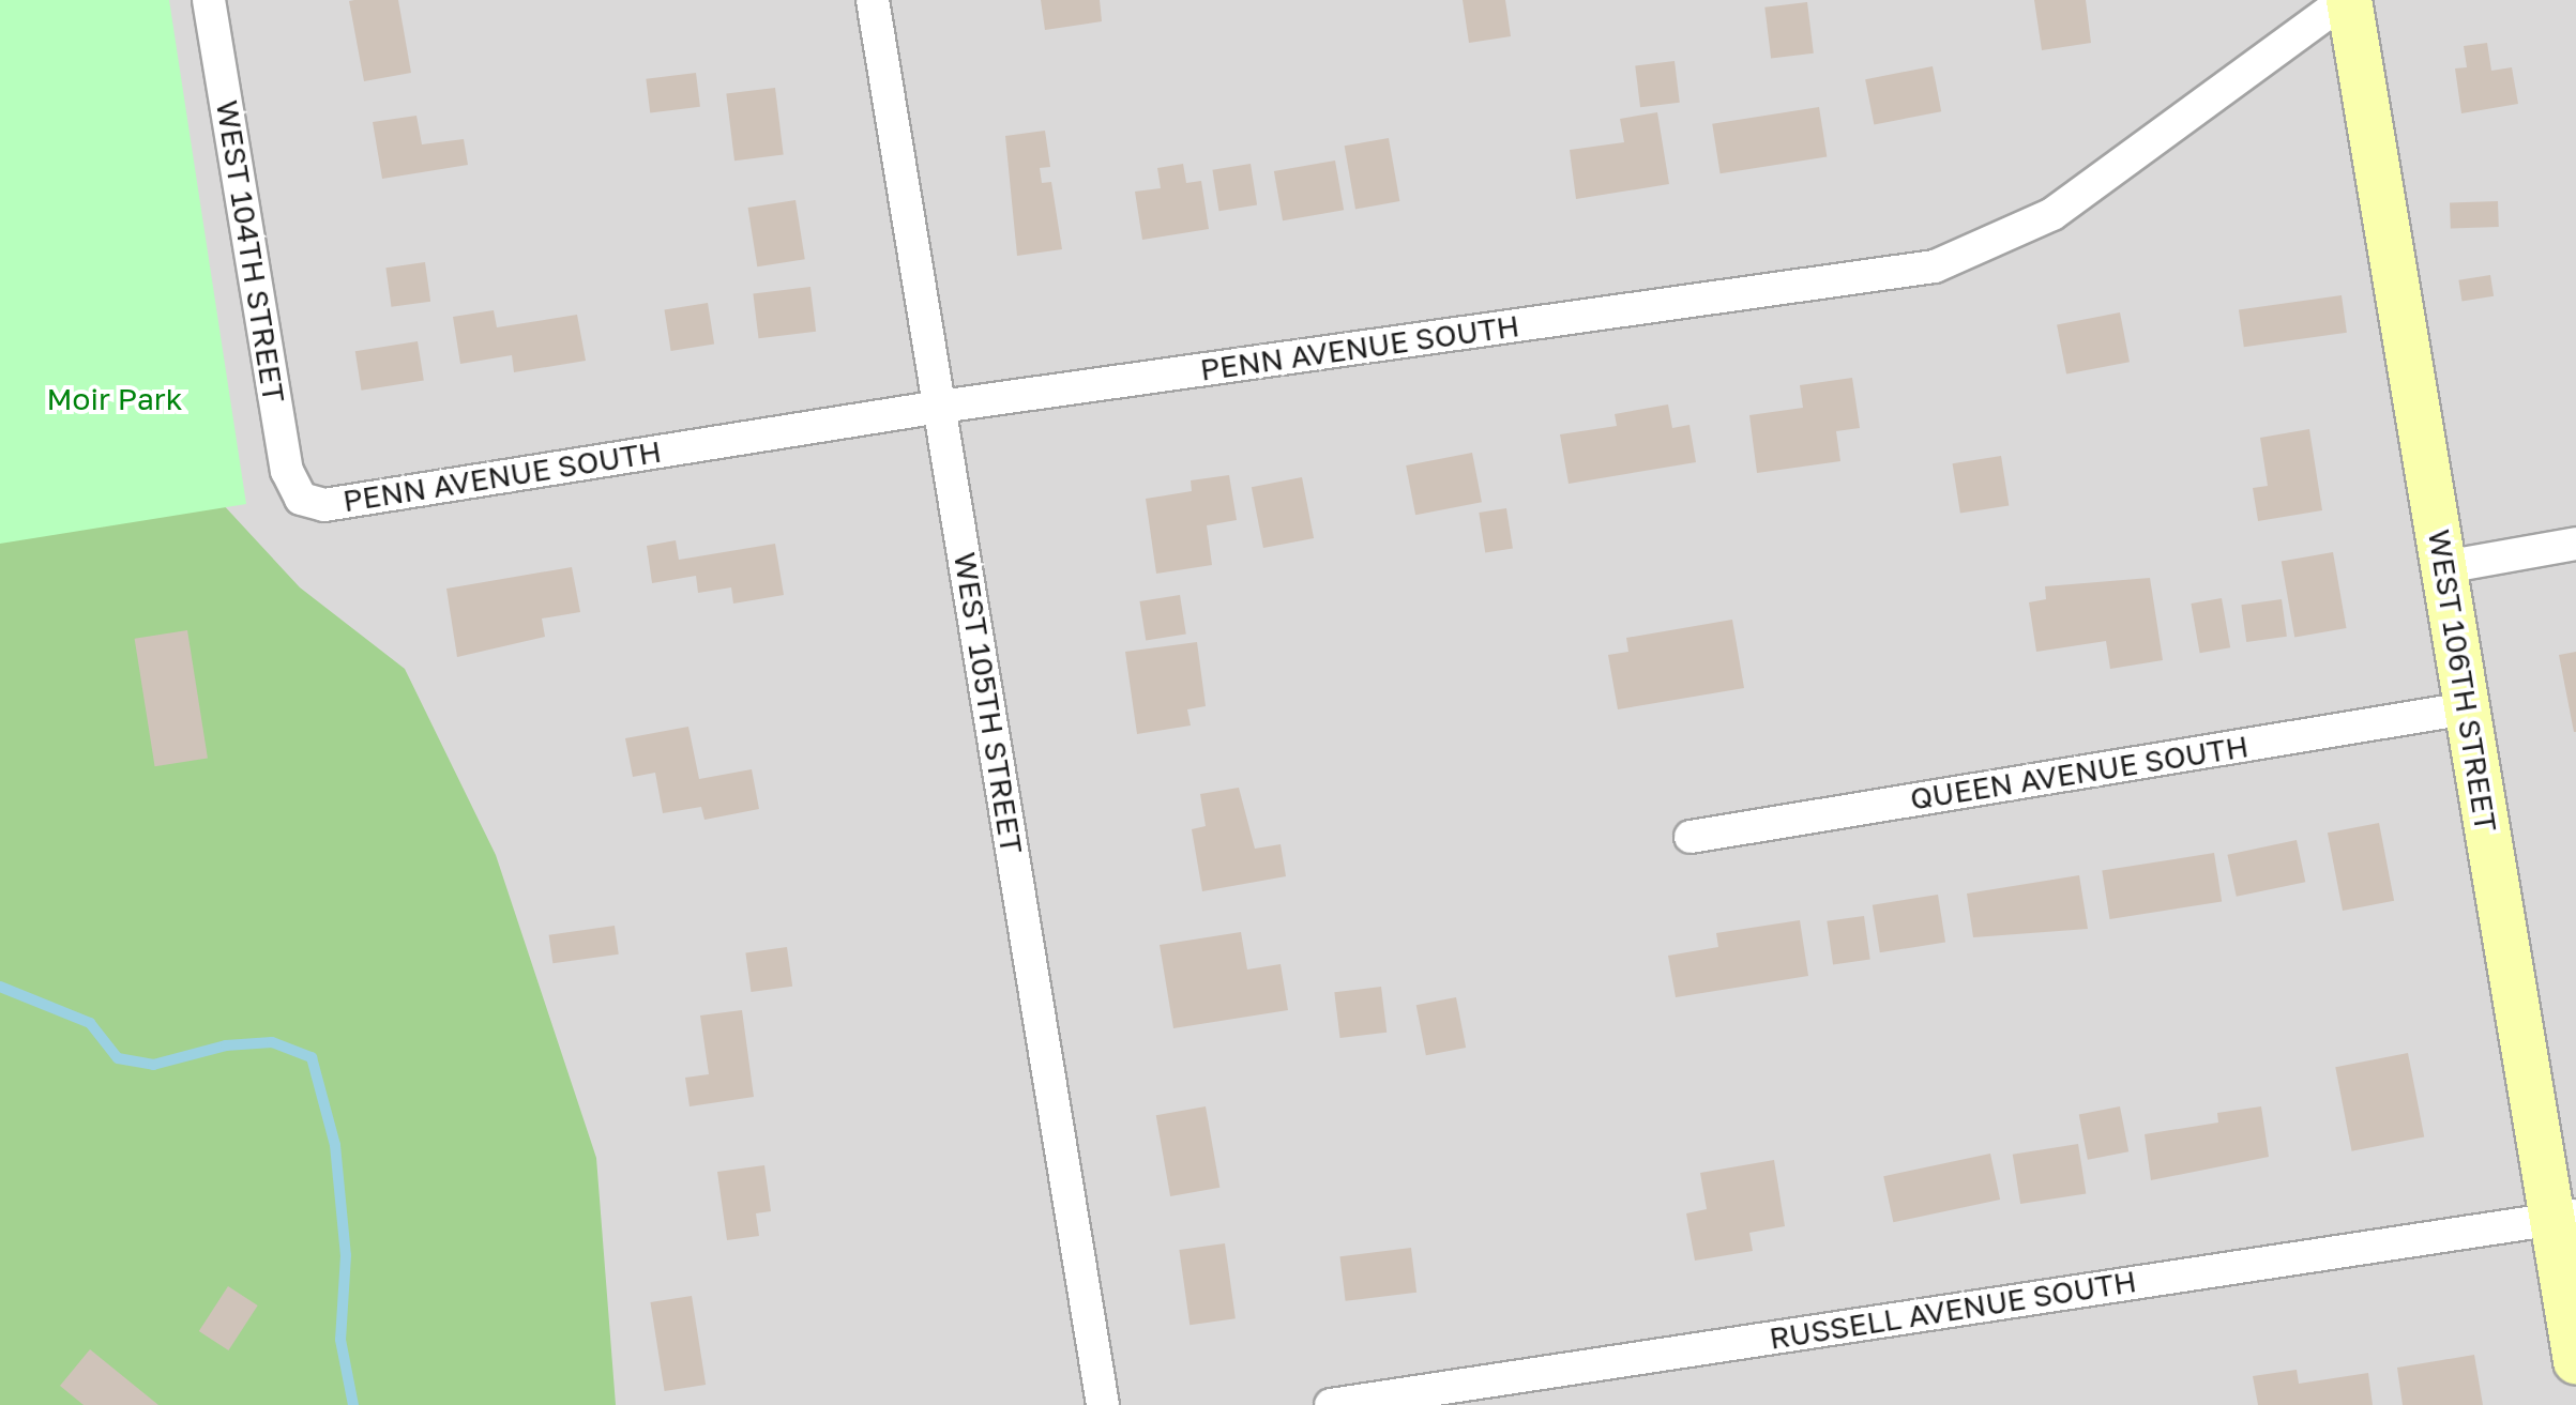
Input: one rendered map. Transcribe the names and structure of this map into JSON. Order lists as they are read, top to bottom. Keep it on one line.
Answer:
{"streets":{"street":["WEST 104TH STREET","PENN AVENUE SOUTH","WEST 106TH STREET","WEST 105TH STREET","QUEEN AVENUE SOUTH","RUSSELL AVENUE SOUTH"]},"crossings":[["WEST 104TH STREET","PENN AVENUE SOUTH"],["PENN AVENUE SOUTH","WEST 106TH STREET"],["PENN AVENUE SOUTH","WEST 105TH STREET"],["WEST 106TH STREET","QUEEN AVENUE SOUTH"],["WEST 106TH STREET","RUSSELL AVENUE SOUTH"]],"parks":["Moir Park"]}
